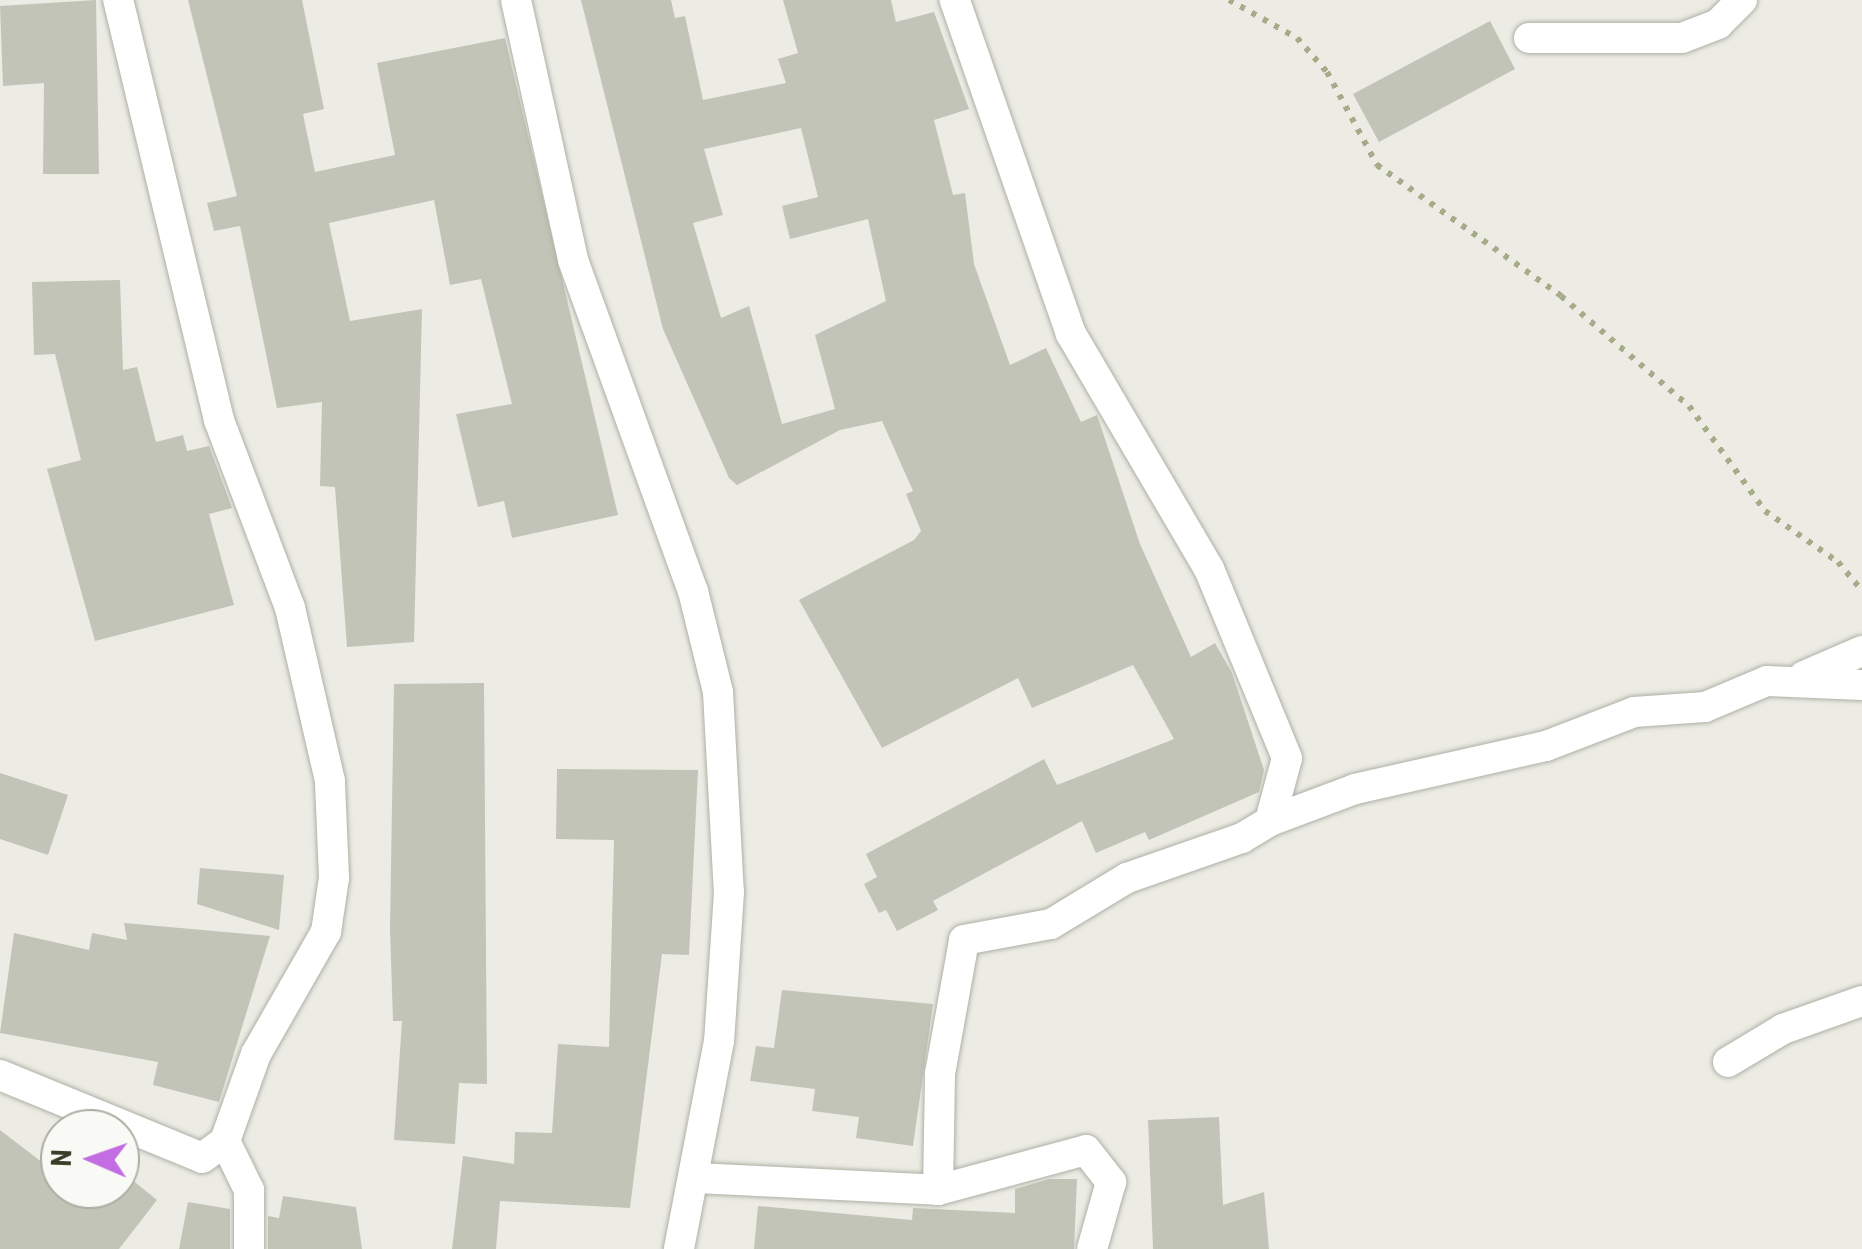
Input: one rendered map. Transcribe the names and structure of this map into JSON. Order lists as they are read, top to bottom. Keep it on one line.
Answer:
{"north":"left"}
